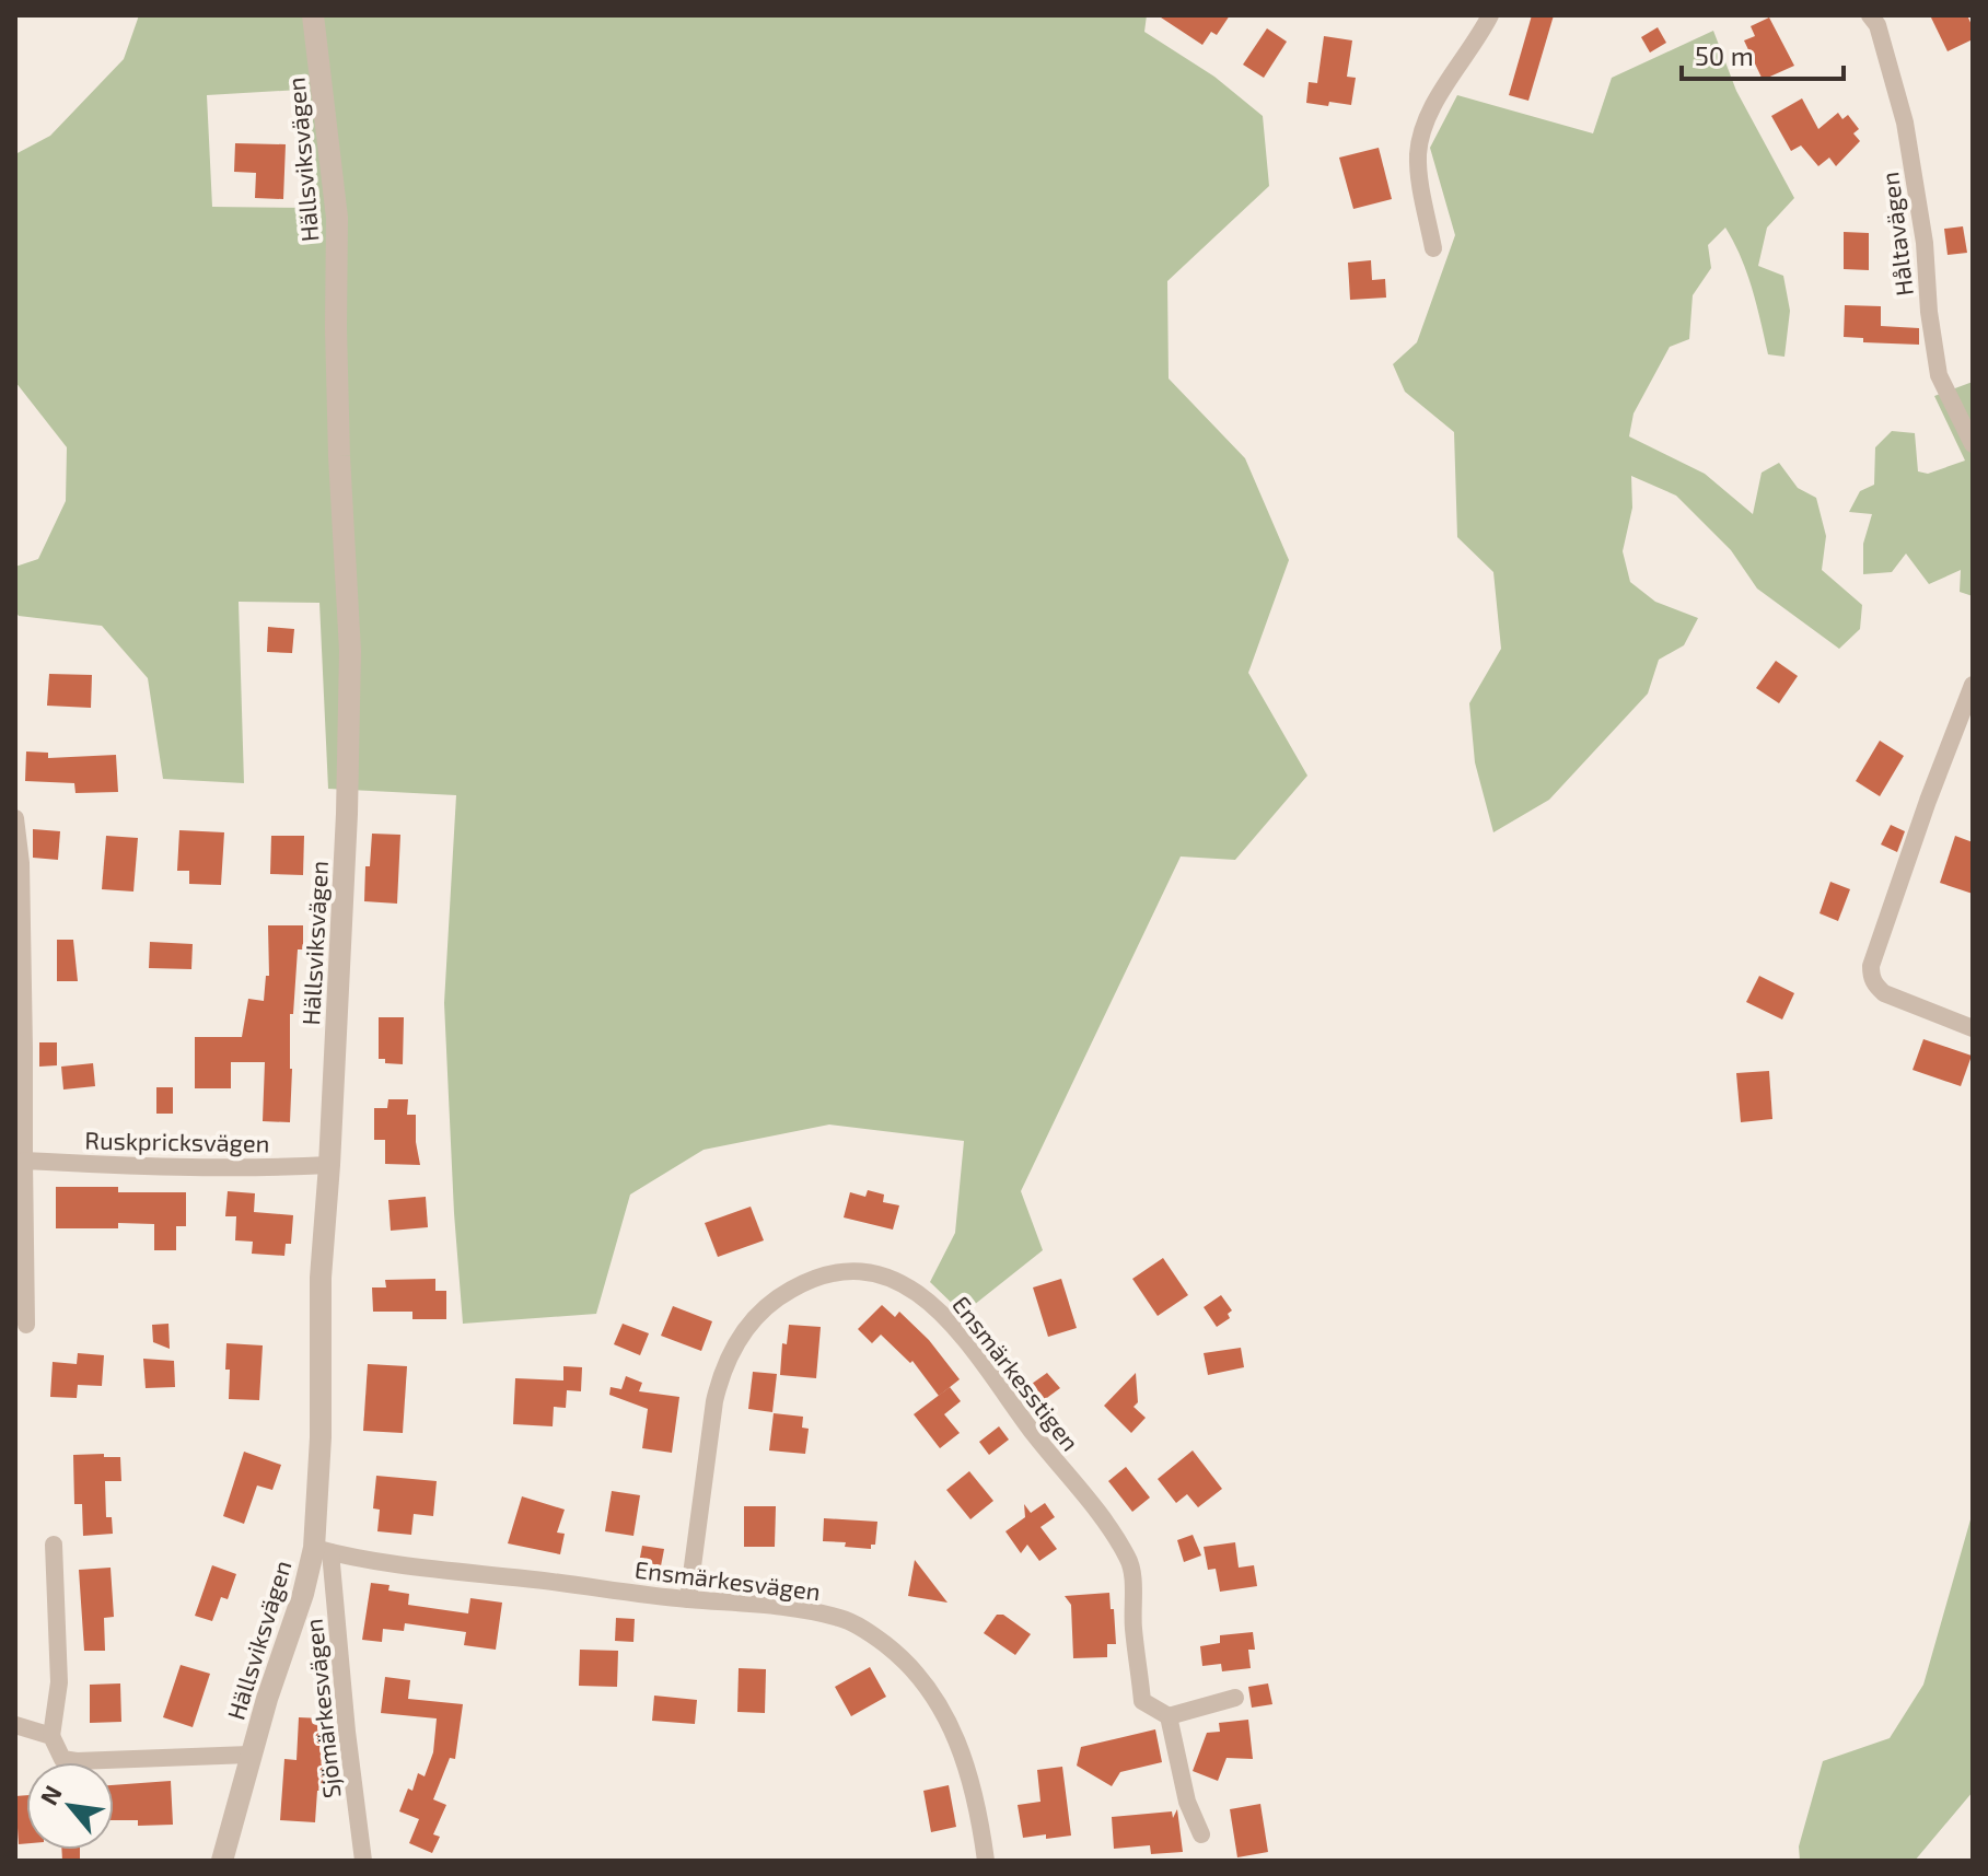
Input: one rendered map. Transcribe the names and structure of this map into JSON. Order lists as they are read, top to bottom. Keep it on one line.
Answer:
{"streets":{"street":["Hällsviksvägen","Håltavägen","Ruskpricksvägen","Ensmärkesstigen","Ensmärkesvägen","Sjömärkesvägen"]},"crossings":[["Hällsviksvägen","Ruskpricksvägen"],["Hällsviksvägen","Ensmärkesvägen"],["Hällsviksvägen","Sjömärkesvägen"],["Ensmärkesstigen","Ensmärkesvägen"],["Ensmärkesvägen","Sjömärkesvägen"]],"scale_bar":"50 m","north":"top left"}
